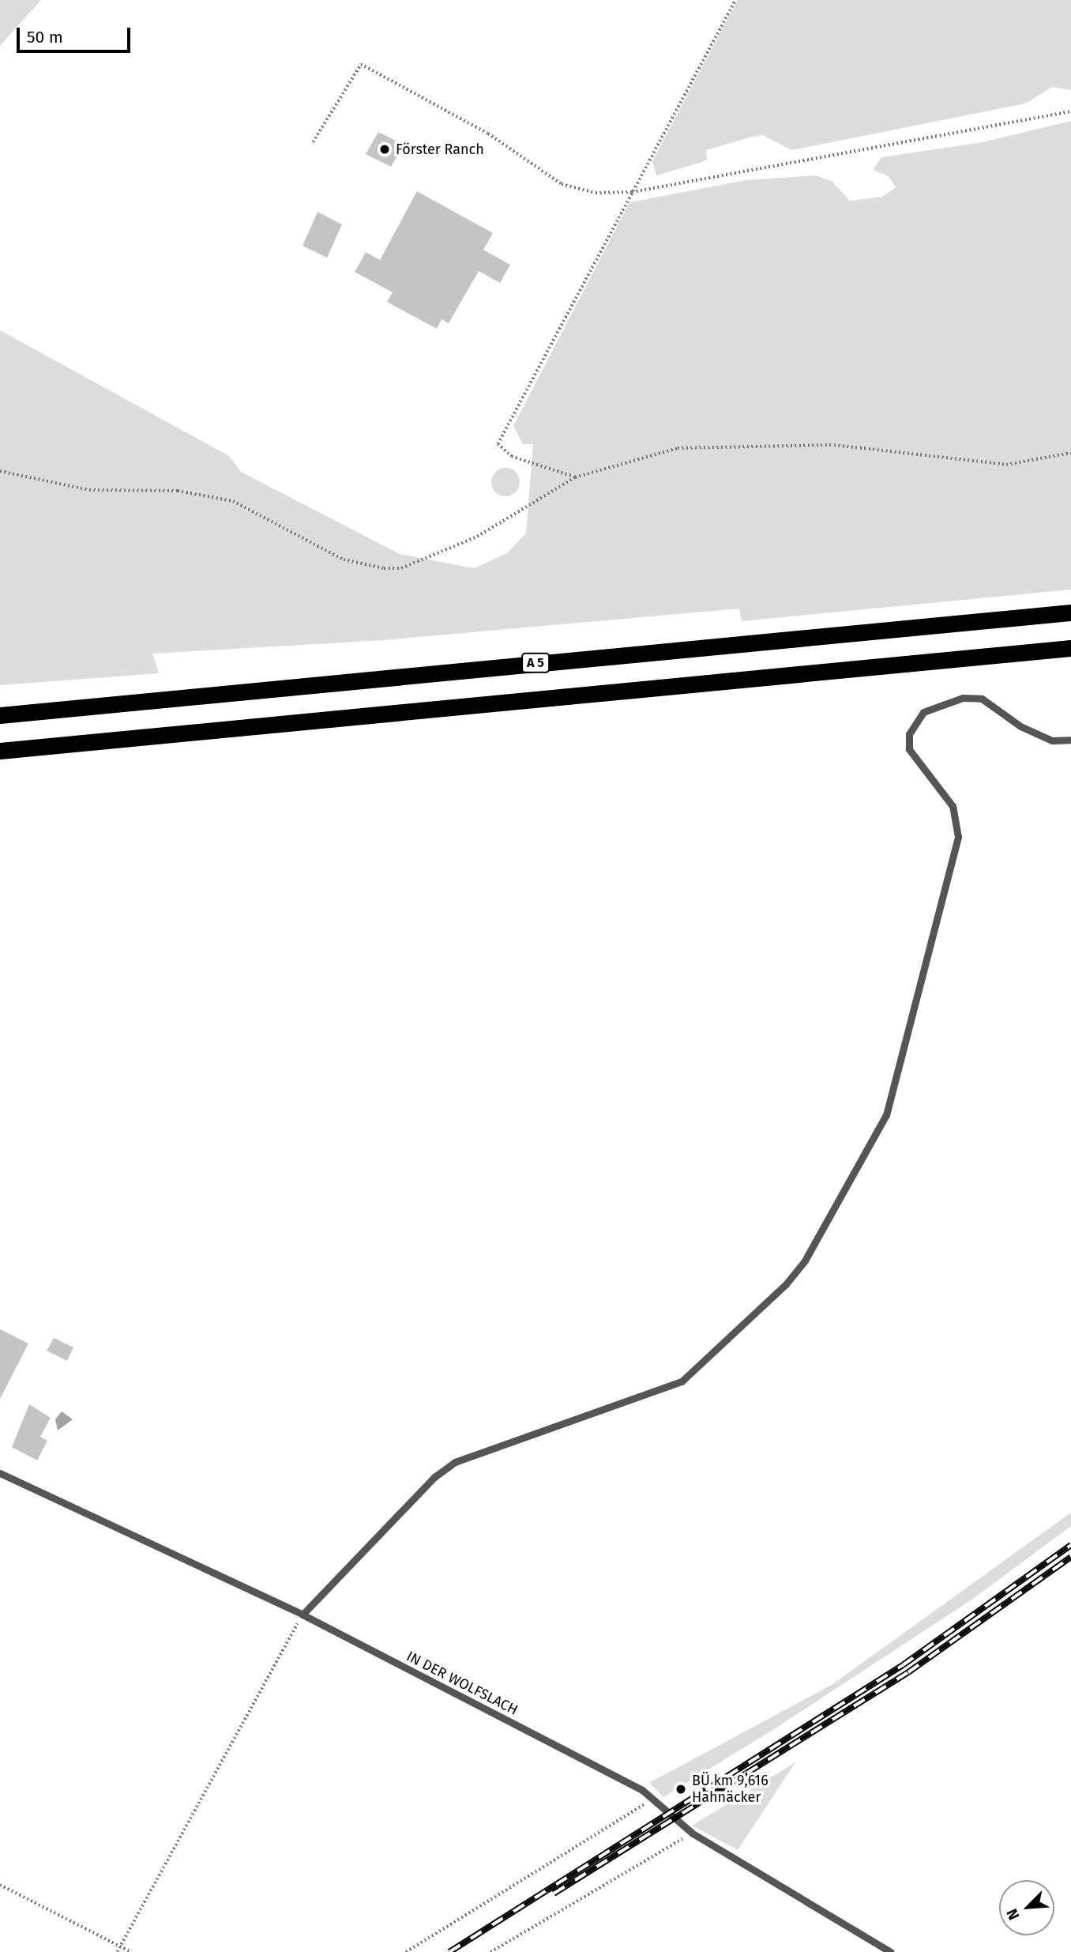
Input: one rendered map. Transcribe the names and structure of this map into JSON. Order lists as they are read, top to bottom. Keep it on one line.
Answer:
{"streets":{"highway":["A 5"],"lane":["IN DER WOLFSLACH"]},"places":["Förster Ranch","BÜ km 9,616 Hahnäcker"],"scale_bar":"50 m","north":"bottom left"}
